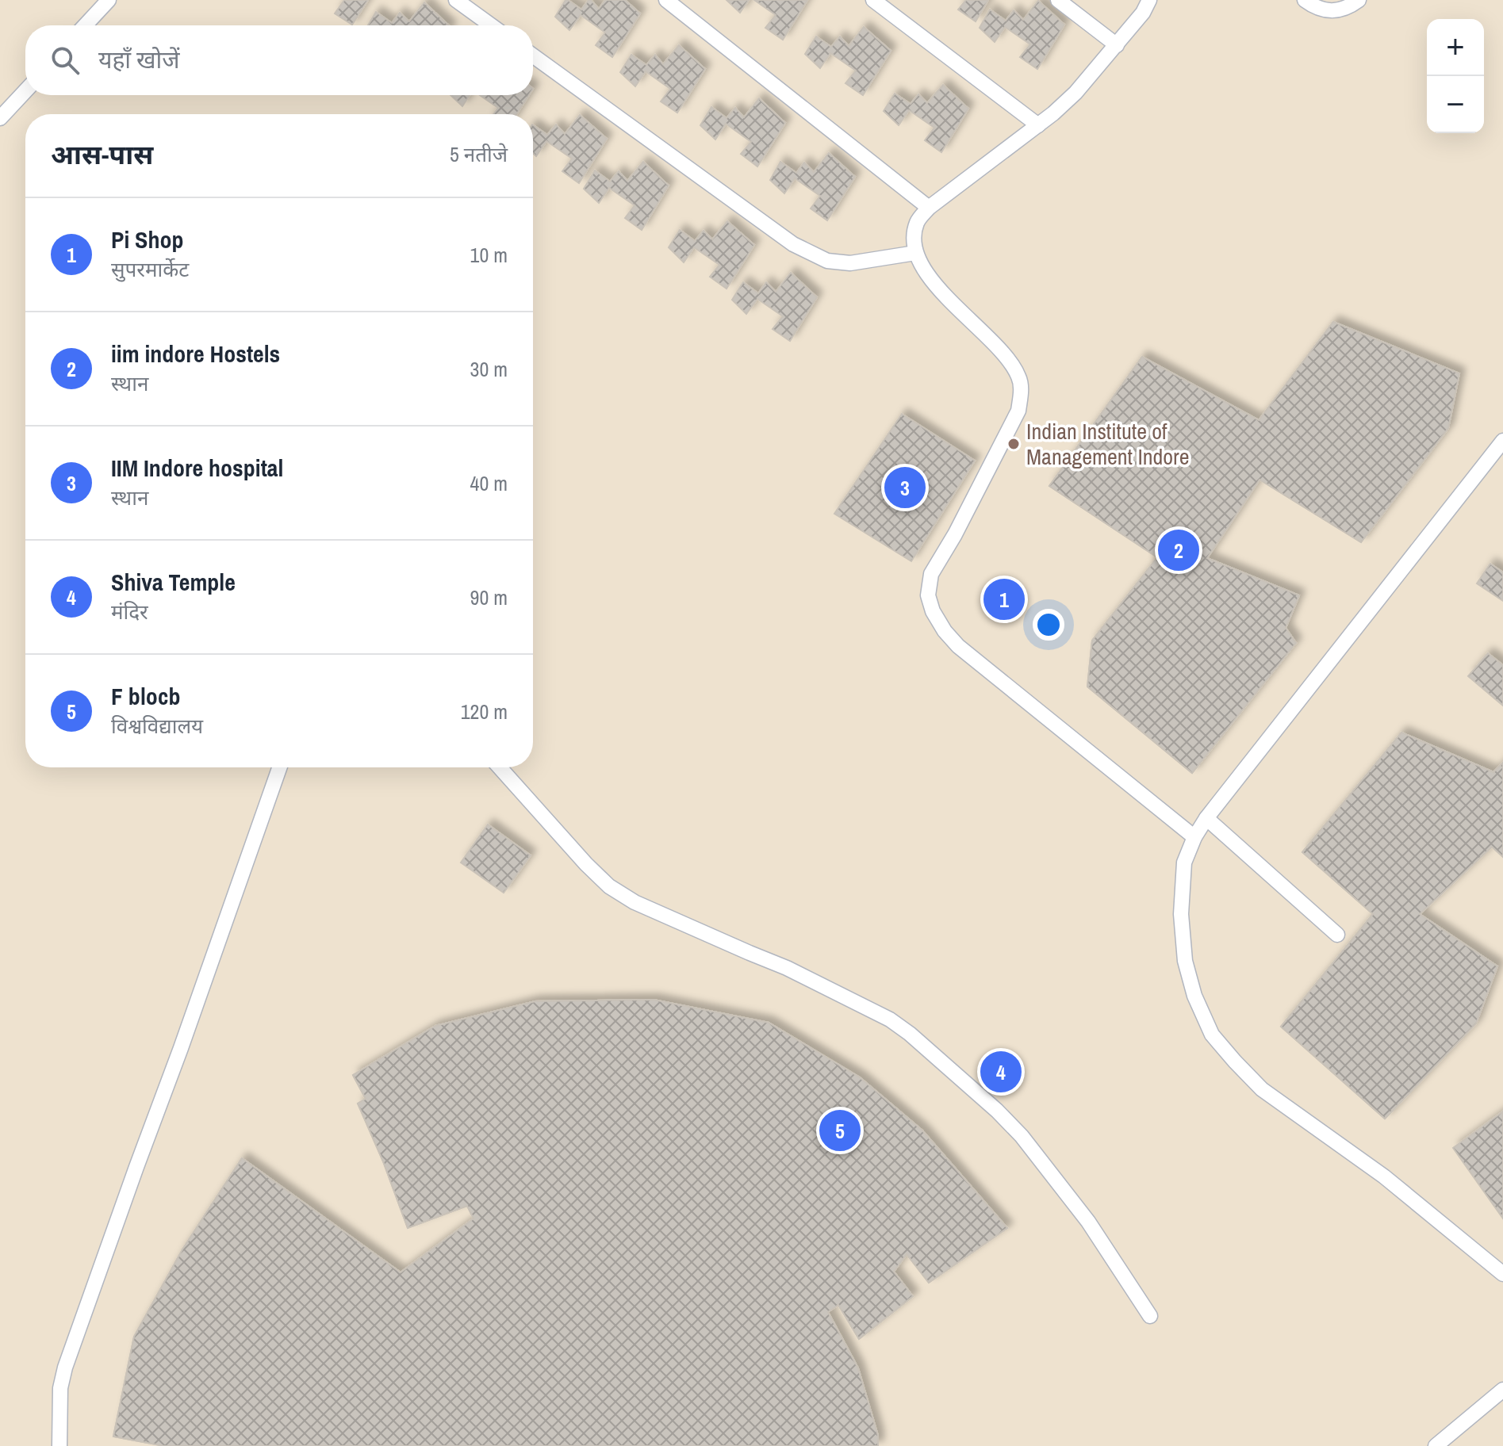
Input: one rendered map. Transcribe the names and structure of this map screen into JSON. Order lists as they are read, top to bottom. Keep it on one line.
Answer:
{"places":["Indian Institute of Management Indore"],"page":{"map_buttons":["+","−"],"search":"यहाँ खोजें","heading":["आस-पास","5 नतीजे"],"list":[{"mark":"1","name":"Pi Shop","note":"सुपरमार्केट","value":"10 m"},{"mark":"2","name":"iim indore Hostels","note":"स्थान","value":"30 m"},{"mark":"3","name":"IIM Indore hospital","note":"स्थान","value":"40 m"},{"mark":"4","name":"Shiva Temple","note":"मंदिर","value":"90 m"},{"mark":"5","name":"F blocb","note":"विश्वविद्यालय","value":"120 m"}],"pins":["3","2","1","4","5"]}}
